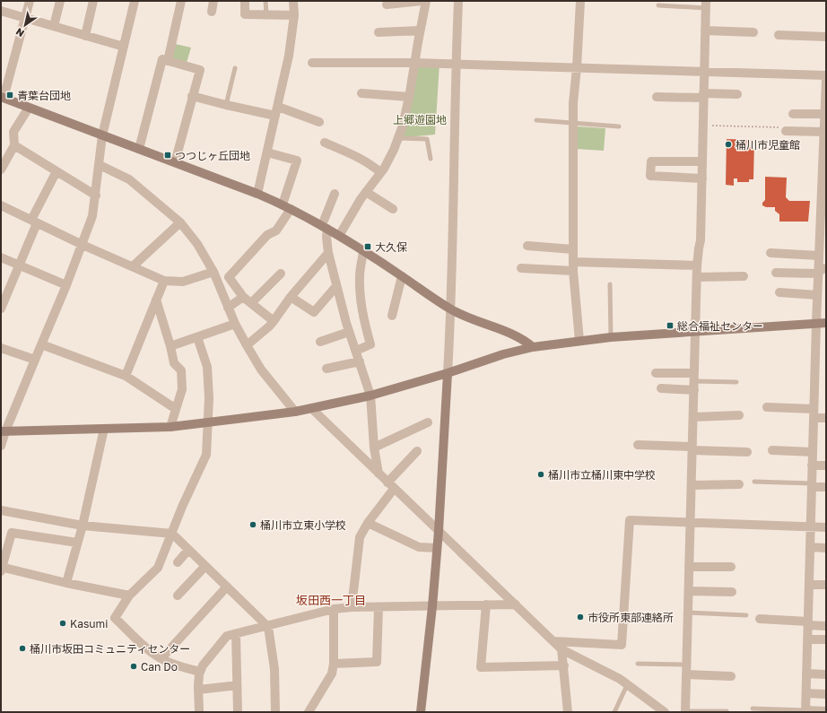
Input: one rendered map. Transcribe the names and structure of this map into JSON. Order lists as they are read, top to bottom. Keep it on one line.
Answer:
{"districts":["坂田西一丁目"],"parks":["上郷遊園地"],"places":{"transit":["青葉台団地","つつじヶ丘団地","大久保","総合福祉センター"],"other":["桶川市児童館","桶川市立桶川東中学校","桶川市立東小学校","市役所東部連絡所","Kasumi","桶川市坂田コミュニティセンター","Can Do"]},"north":"bottom left"}
